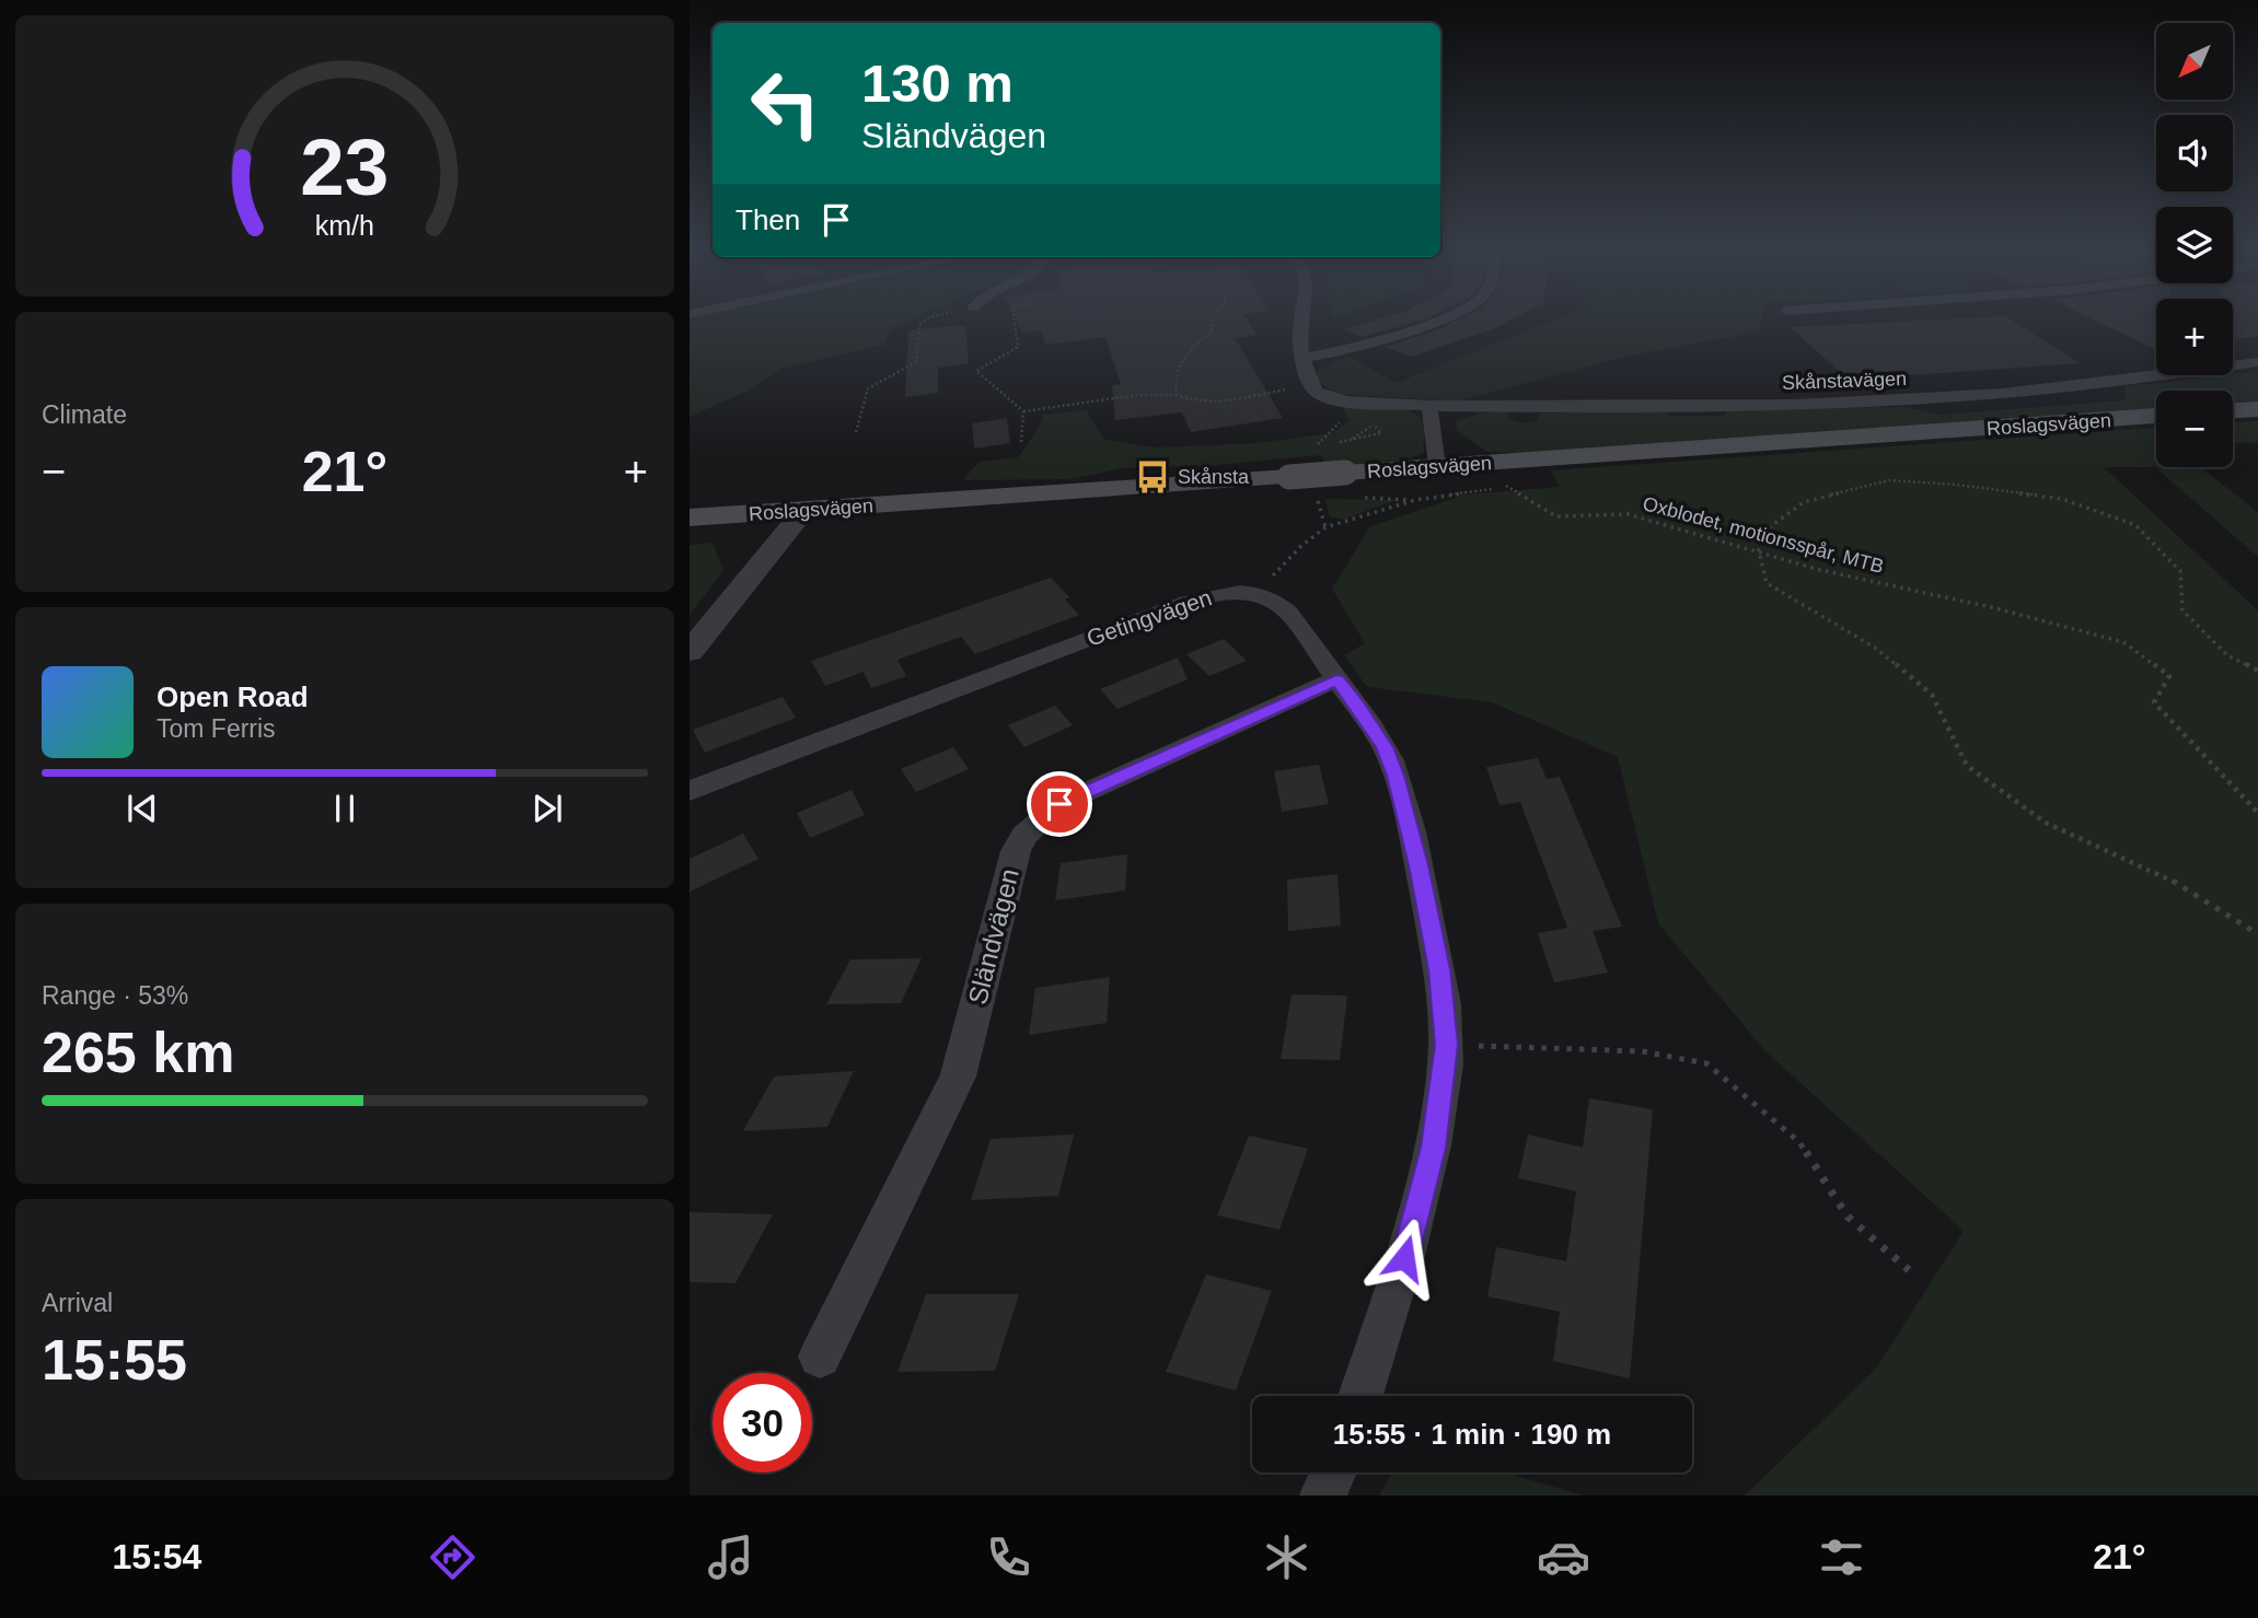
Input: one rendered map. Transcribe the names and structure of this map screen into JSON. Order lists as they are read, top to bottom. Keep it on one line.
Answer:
{"streets":{"main road":["Roslagsvägen"],"street":["Skånstavägen","Getingvägen","Sländvägen"],"path":["Oxblodet, motionsspår, MTB"]},"places":{"bus stop":["Skånsta"]},"north":"bottom left","page":{"map_buttons":["+","−"],"turn":["130 m","Sländvägen"],"then":"Then","tile":["Climate",["Range · 53%","265 km"],["Arrival","15:55"]],"heat":["−","21°","+"],"song":["Open Road","Tom Ferris"],"limit":"30","trip":"15:55 · 1 min · 190 m","tabs":["15:54","21°"],"gauge":["23","km/h"]}}
